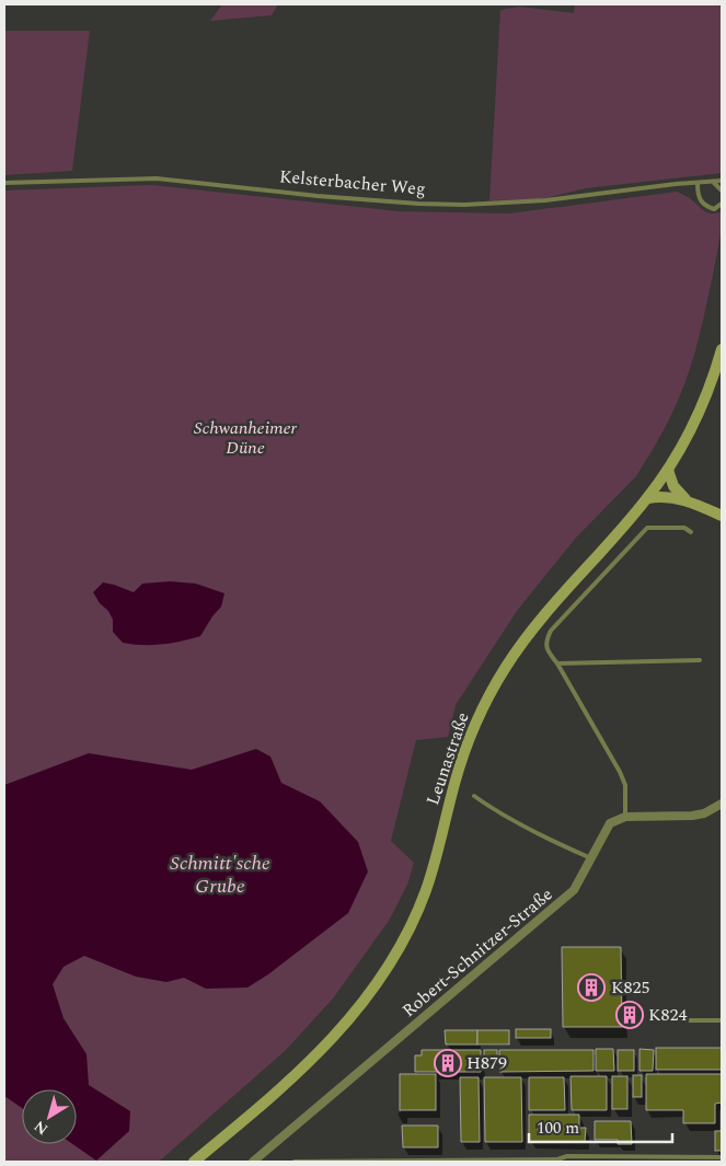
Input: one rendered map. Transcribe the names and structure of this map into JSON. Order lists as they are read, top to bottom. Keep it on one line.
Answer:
{"streets":{"main road":["Leunastraße"],"street":["Robert-Schnitzer-Straße"],"lane":["Kelsterbacher Weg"]},"water":["Schmitt'sche Grube"],"parks":["Schwanheimer Düne"],"places":{"building":["K825","K824","H879"]},"scale_bar":"100 m","north":"bottom left"}
